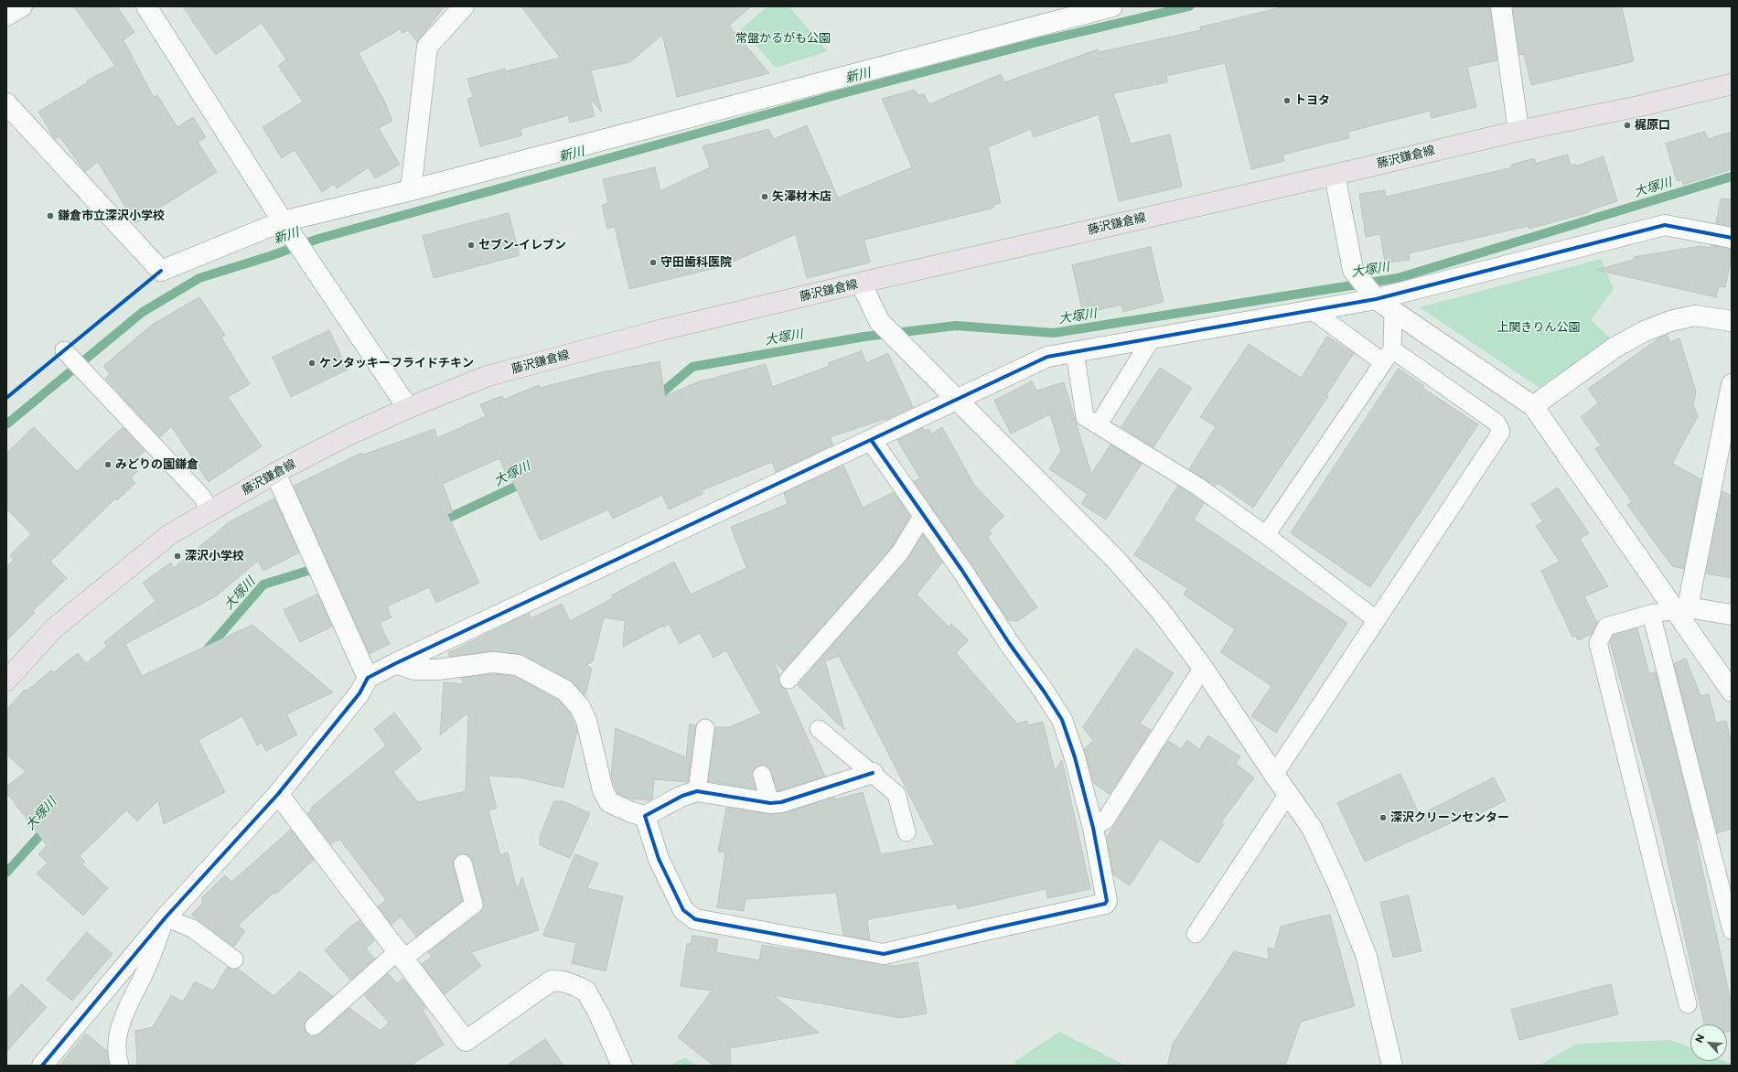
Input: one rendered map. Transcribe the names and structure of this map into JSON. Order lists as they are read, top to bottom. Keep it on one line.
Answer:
{"streets":{"main road":["藤沢鎌倉線"]},"water":["新川","大塚川"],"parks":["常盤かるがも公園","上関きりん公園"],"places":["トヨタ","梶原口","矢澤材木店","鎌倉市立深沢小学校","セブン-イレブン","守田歯科医院","ケンタッキーフライドチキン","みどりの園鎌倉","深沢小学校","深沢クリーンセンター"],"north":"top left"}
